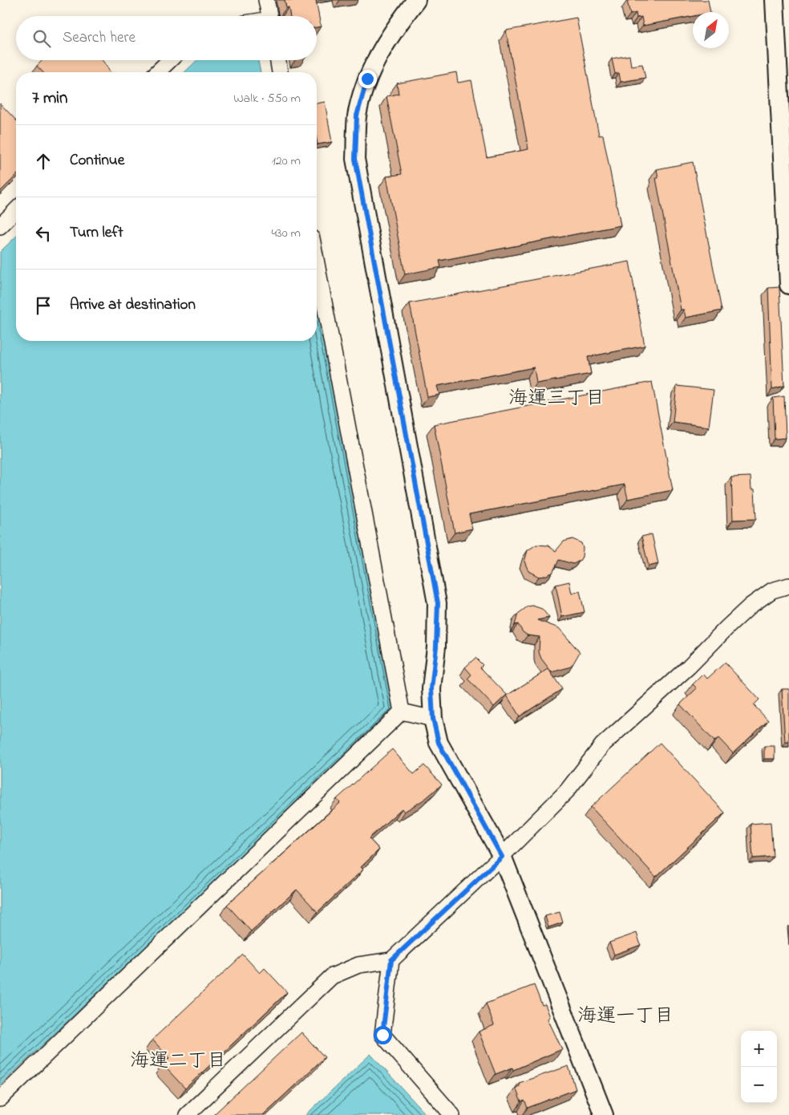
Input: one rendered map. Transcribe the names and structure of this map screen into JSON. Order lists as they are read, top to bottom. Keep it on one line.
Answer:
{"districts":["海運三丁目","海運一丁目","海運二丁目"],"north":"top right","page":{"search":"Search here","heading":["7 min","Walk · 550 m"],"list":[["Continue","120 m"],["Turn left","430 m"],"Arrive at destination"],"map_buttons":["+","−"]}}
